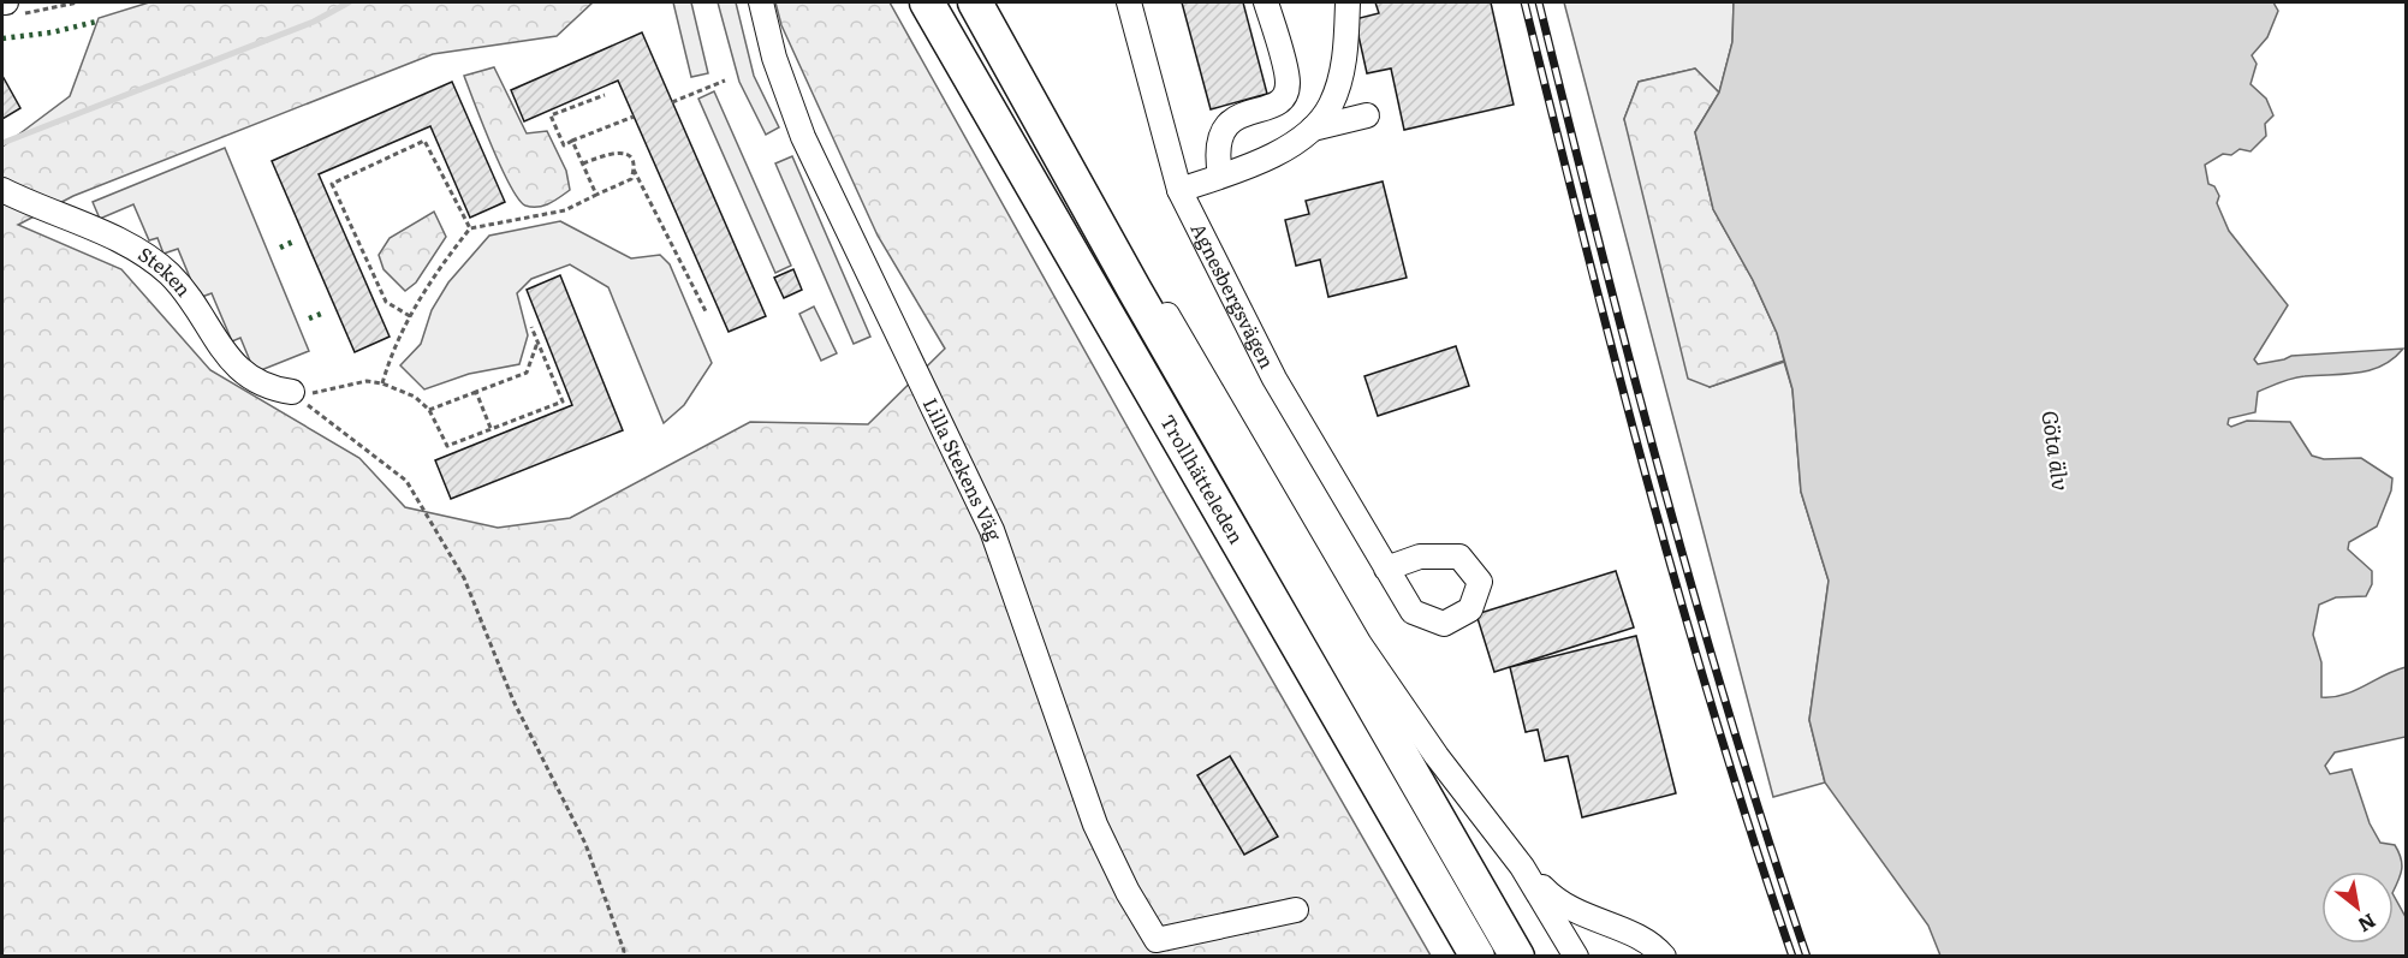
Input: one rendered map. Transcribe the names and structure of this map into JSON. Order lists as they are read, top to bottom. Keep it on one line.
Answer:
{"streets":{"highway":["Trollhätteleden"],"street":["Steken","Agnesbergsvägen","Lilla Stekens Väg"]},"water":["Göta älv"],"north":"bottom right"}
